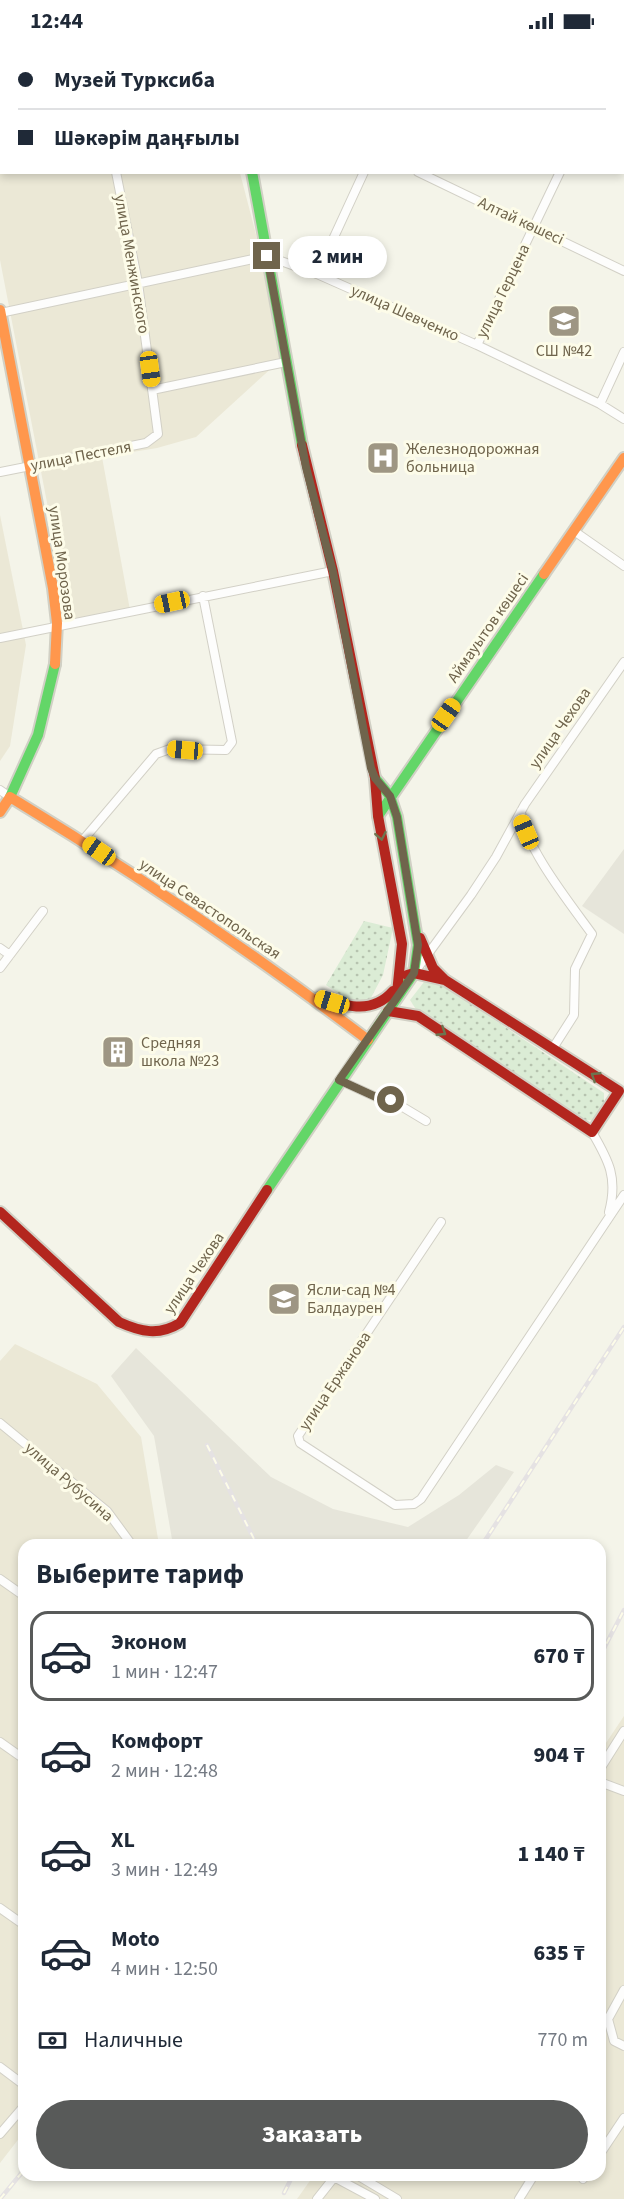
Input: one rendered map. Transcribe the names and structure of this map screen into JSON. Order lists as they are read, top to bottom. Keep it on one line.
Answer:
{"streets":{"main road":["улица Морозова","Аймауытов көшесі","улица Чехова","улица Севастопольская"],"street":["Алтай көшесі","улица Менжинского","улица Герцена","улица Шевченко","улица Пестеля","улица Ержанова","улица Рубусина"]},"crossings":[["Алтай көшесі","улица Герцена"],["улица Менжинского","улица Пестеля"],["улица Герцена","улица Шевченко"],["улица Пестеля","улица Морозова"],["улица Морозова","улица Севастопольская"],["улица Чехова","улица Севастопольская"]],"places":{"school or university":["СШ №42","Ясли-сад №4 Балдаурен"],"hospital":["Железнодорожная больница"],"building":["Средняя школа №23"]},"page":{"status":"12:44","banner":["Музей Турксиба","Шәкәрім даңғылы"],"bubble":"2 мин","heading":"Выберите тариф","list":[{"name":"Эконом","note":"1 мин · 12:47","value":"670 ₸"},{"name":"Комфорт","note":"2 мин · 12:48","value":"904 ₸"},{"name":"XL","note":"3 мин · 12:49","value":"1 140 ₸"},{"name":"Moto","note":"4 мин · 12:50","value":"635 ₸"}],"pay":["Наличные","770 m"],"buttons":"Заказать"}}
